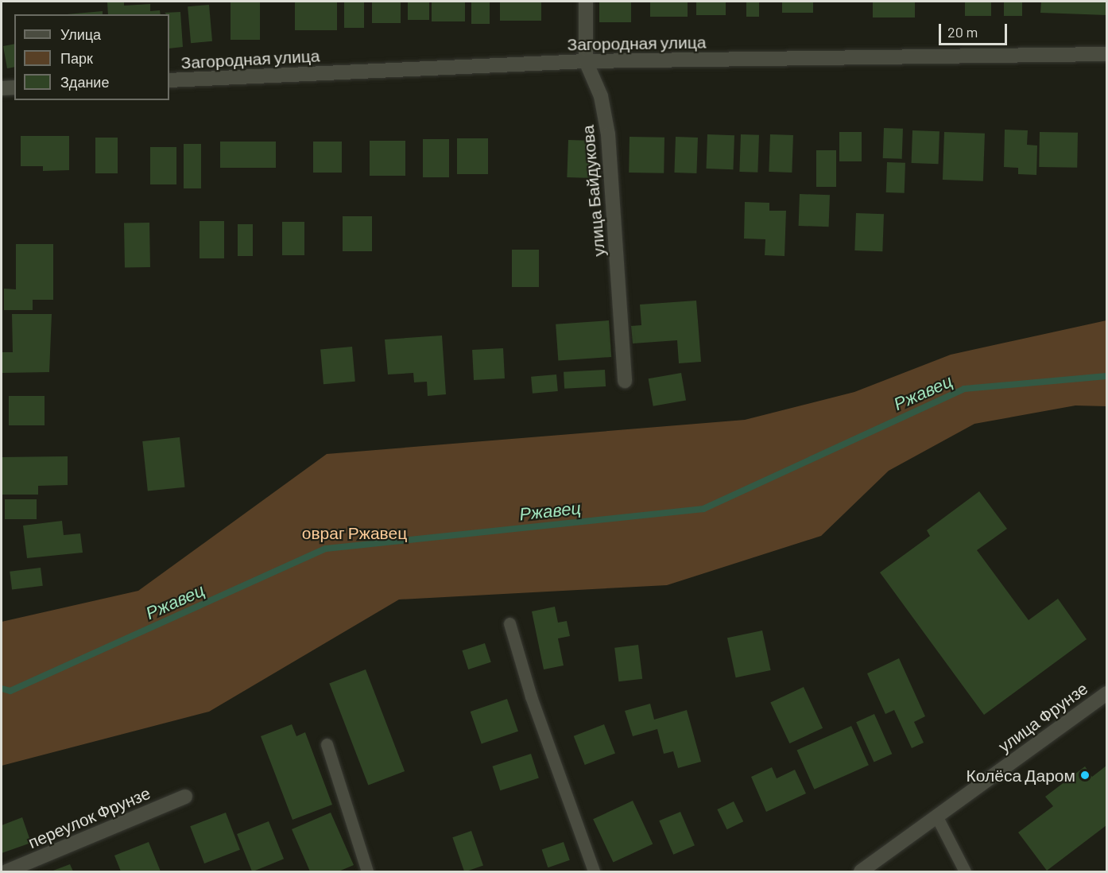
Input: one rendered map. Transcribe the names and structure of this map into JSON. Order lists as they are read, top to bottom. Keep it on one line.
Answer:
{"streets":{"street":["Загородная улица","улица Байдукова","улица Фрунзе","переулок Фрунзе"]},"crossings":[["Загородная улица","улица Байдукова"]],"water":["Ржавец"],"parks":["овраг Ржавец"],"places":["Колёса Даром"],"legend":["Улица","Парк","Здание"],"scale_bar":"20 m"}
